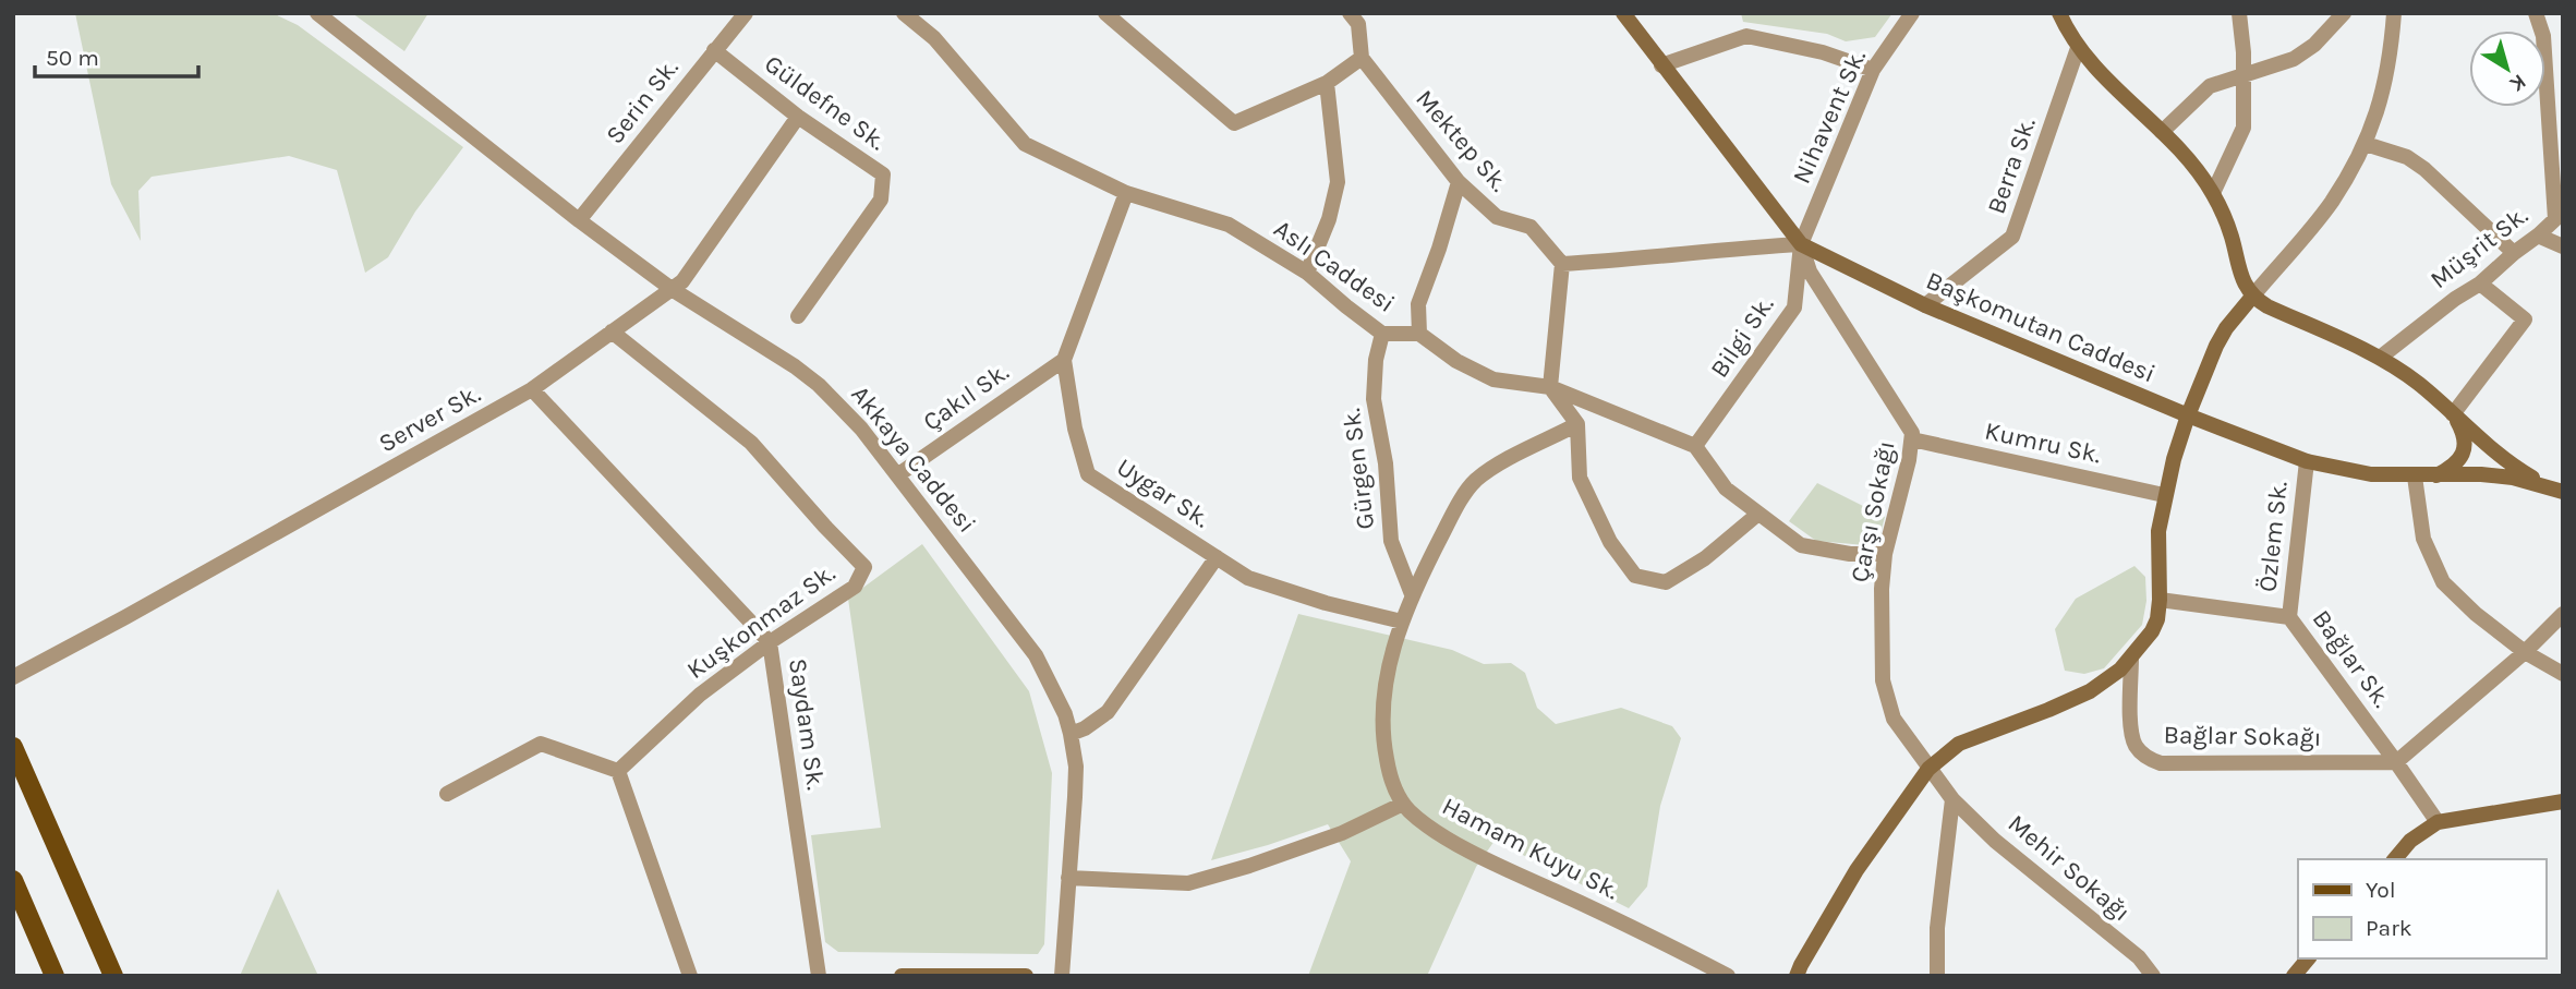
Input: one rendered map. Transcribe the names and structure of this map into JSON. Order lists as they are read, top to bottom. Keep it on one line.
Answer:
{"streets":{"street":["Serin Sk.","Güldefne Sk.","Nihavent Sk.","Mektep Sk.","Berra Sk.","Müşrit Sk.","Aslı Caddesi","Başkomutan Caddesi","Bilgi Sk.","Çakıl Sk.","Server Sk.","Kumru Sk.","Akkaya Caddesi","Gürgen Sk.","Uygar Sk.","Çarşı Sokağı","Özlem Sk.","Kuşkonmaz Sk.","Bağlar Sk.","Saydam Sk.","Bağlar Sokağı","Hamam Kuyu Sk.","Mehir Sokağı"]},"crossings":[["Serin Sk.","Güldefne Sk."],["Serin Sk.","Akkaya Caddesi"],["Güldefne Sk.","Server Sk."],["Nihavent Sk.","Başkomutan Caddesi"],["Nihavent Sk.","Bilgi Sk."],["Nihavent Sk.","Çarşı Sokağı"],["Berra Sk.","Başkomutan Caddesi"],["Aslı Caddesi","Gürgen Sk."],["Aslı Caddesi","Uygar Sk."],["Başkomutan Caddesi","Bilgi Sk."],["Başkomutan Caddesi","Çarşı Sokağı"],["Başkomutan Caddesi","Özlem Sk."],["Bilgi Sk.","Çarşı Sokağı"],["Çakıl Sk.","Akkaya Caddesi"],["Çakıl Sk.","Uygar Sk."],["Server Sk.","Akkaya Caddesi"],["Server Sk.","Kuşkonmaz Sk."],["Server Sk.","Saydam Sk."],["Kumru Sk.","Çarşı Sokağı"],["Gürgen Sk.","Hamam Kuyu Sk."],["Uygar Sk.","Hamam Kuyu Sk."],["Çarşı Sokağı","Mehir Sokağı"],["Özlem Sk.","Bağlar Sk."],["Kuşkonmaz Sk.","Saydam Sk."],["Bağlar Sk.","Bağlar Sokağı"]],"legend":["Yol","Park"],"scale_bar":"50 m","north":"bottom right"}
